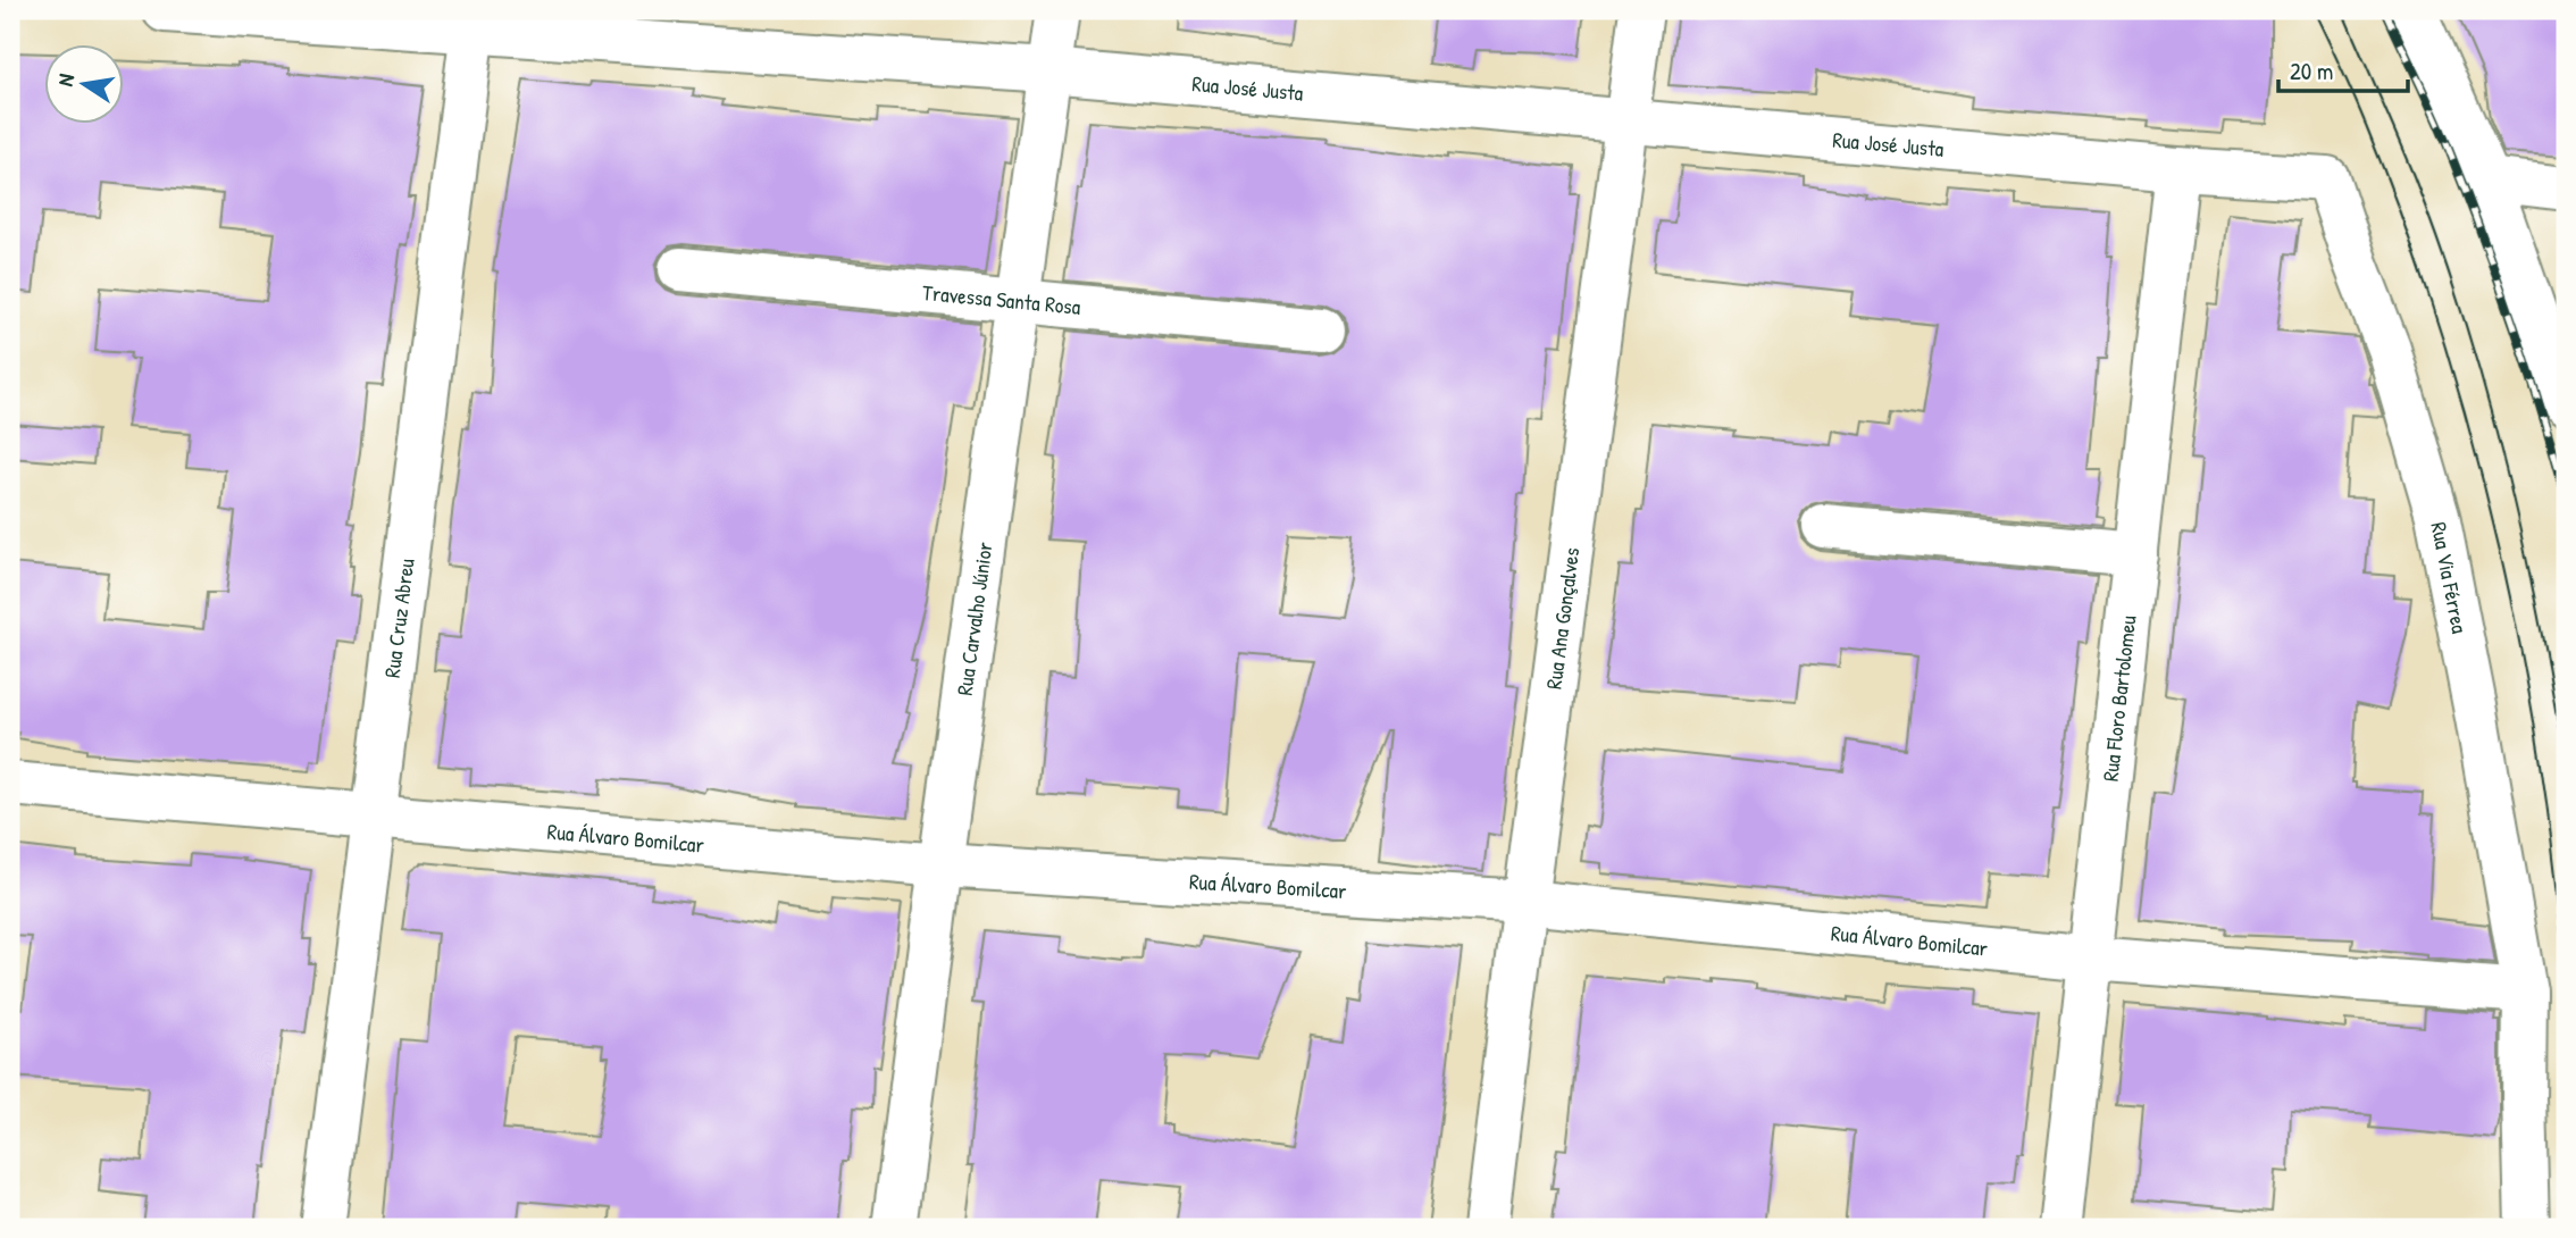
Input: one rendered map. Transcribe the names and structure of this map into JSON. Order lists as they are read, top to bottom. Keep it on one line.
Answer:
{"streets":{"street":["Rua José Justa","Travessa Santa Rosa","Rua Via Férrea","Rua Cruz Abreu","Rua Carvalho Júnior","Rua Ana Gonçalves","Rua Floro Bartolomeu","Rua Álvaro Bomilcar"]},"crossings":[["Rua José Justa","Rua Via Férrea"],["Rua José Justa","Rua Cruz Abreu"],["Rua José Justa","Rua Carvalho Júnior"],["Rua José Justa","Rua Ana Gonçalves"],["Rua José Justa","Rua Floro Bartolomeu"],["Travessa Santa Rosa","Rua Carvalho Júnior"],["Rua Via Férrea","Rua Álvaro Bomilcar"],["Rua Cruz Abreu","Rua Álvaro Bomilcar"],["Rua Carvalho Júnior","Rua Álvaro Bomilcar"],["Rua Ana Gonçalves","Rua Álvaro Bomilcar"],["Rua Floro Bartolomeu","Rua Álvaro Bomilcar"]],"scale_bar":"20 m","north":"left"}
